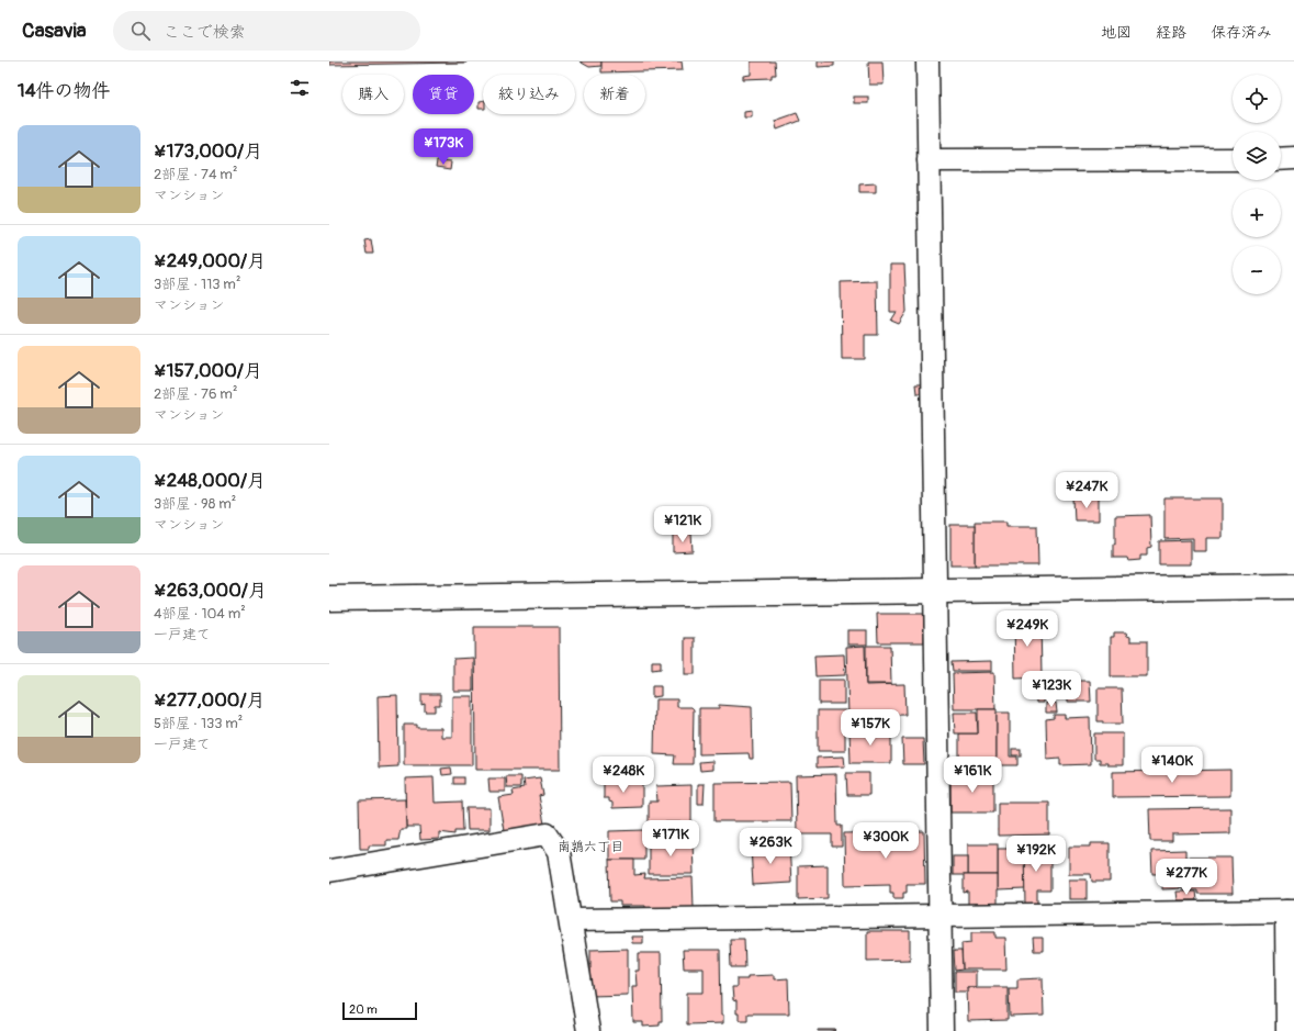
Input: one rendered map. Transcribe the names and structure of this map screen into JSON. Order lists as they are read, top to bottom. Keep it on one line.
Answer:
{"districts":["南鶉六丁目"],"scale_bar":"20 m","page":{"header":"Casavia","search":"ここで検索","nav":["地図","経路","保存済み"],"heading":"14件の物件","map_buttons":["+","−"],"chip":["購入","賃貸","絞り込み","新着"],"list":[{"name":"¥173,000/月","note":"2部屋 · 74 m² · マンション"},{"name":"¥249,000/月","note":"3部屋 · 113 m² · マンション"},{"name":"¥157,000/月","note":"2部屋 · 76 m² · マンション"},{"name":"¥248,000/月","note":"3部屋 · 98 m² · マンション"},{"name":"¥263,000/月","note":"4部屋 · 104 m² · 一戸建て"},{"name":"¥277,000/月","note":"5部屋 · 133 m² · 一戸建て"}],"price":["¥173K","¥247K","¥121K","¥249K","¥123K","¥157K","¥140K","¥248K","¥161K","¥171K","¥300K","¥263K","¥192K","¥277K"],"scale":"20 m"}}
